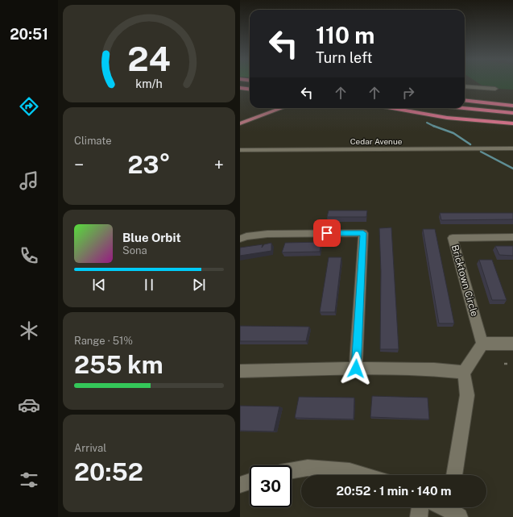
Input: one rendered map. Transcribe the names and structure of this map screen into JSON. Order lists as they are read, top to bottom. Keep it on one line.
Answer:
{"streets":{"street":["Cedar Avenue","Bricktown Circle"]},"page":{"tabs":"20:51","turn":["110 m","Turn left"],"tile":["Climate",["Range · 51%","255 km"],["Arrival","20:52"]],"heat":["−","23°","+"],"song":["Blue Orbit","Sona"],"limit":"30","trip":"20:52 · 1 min · 140 m","gauge":["24","km/h"]}}
